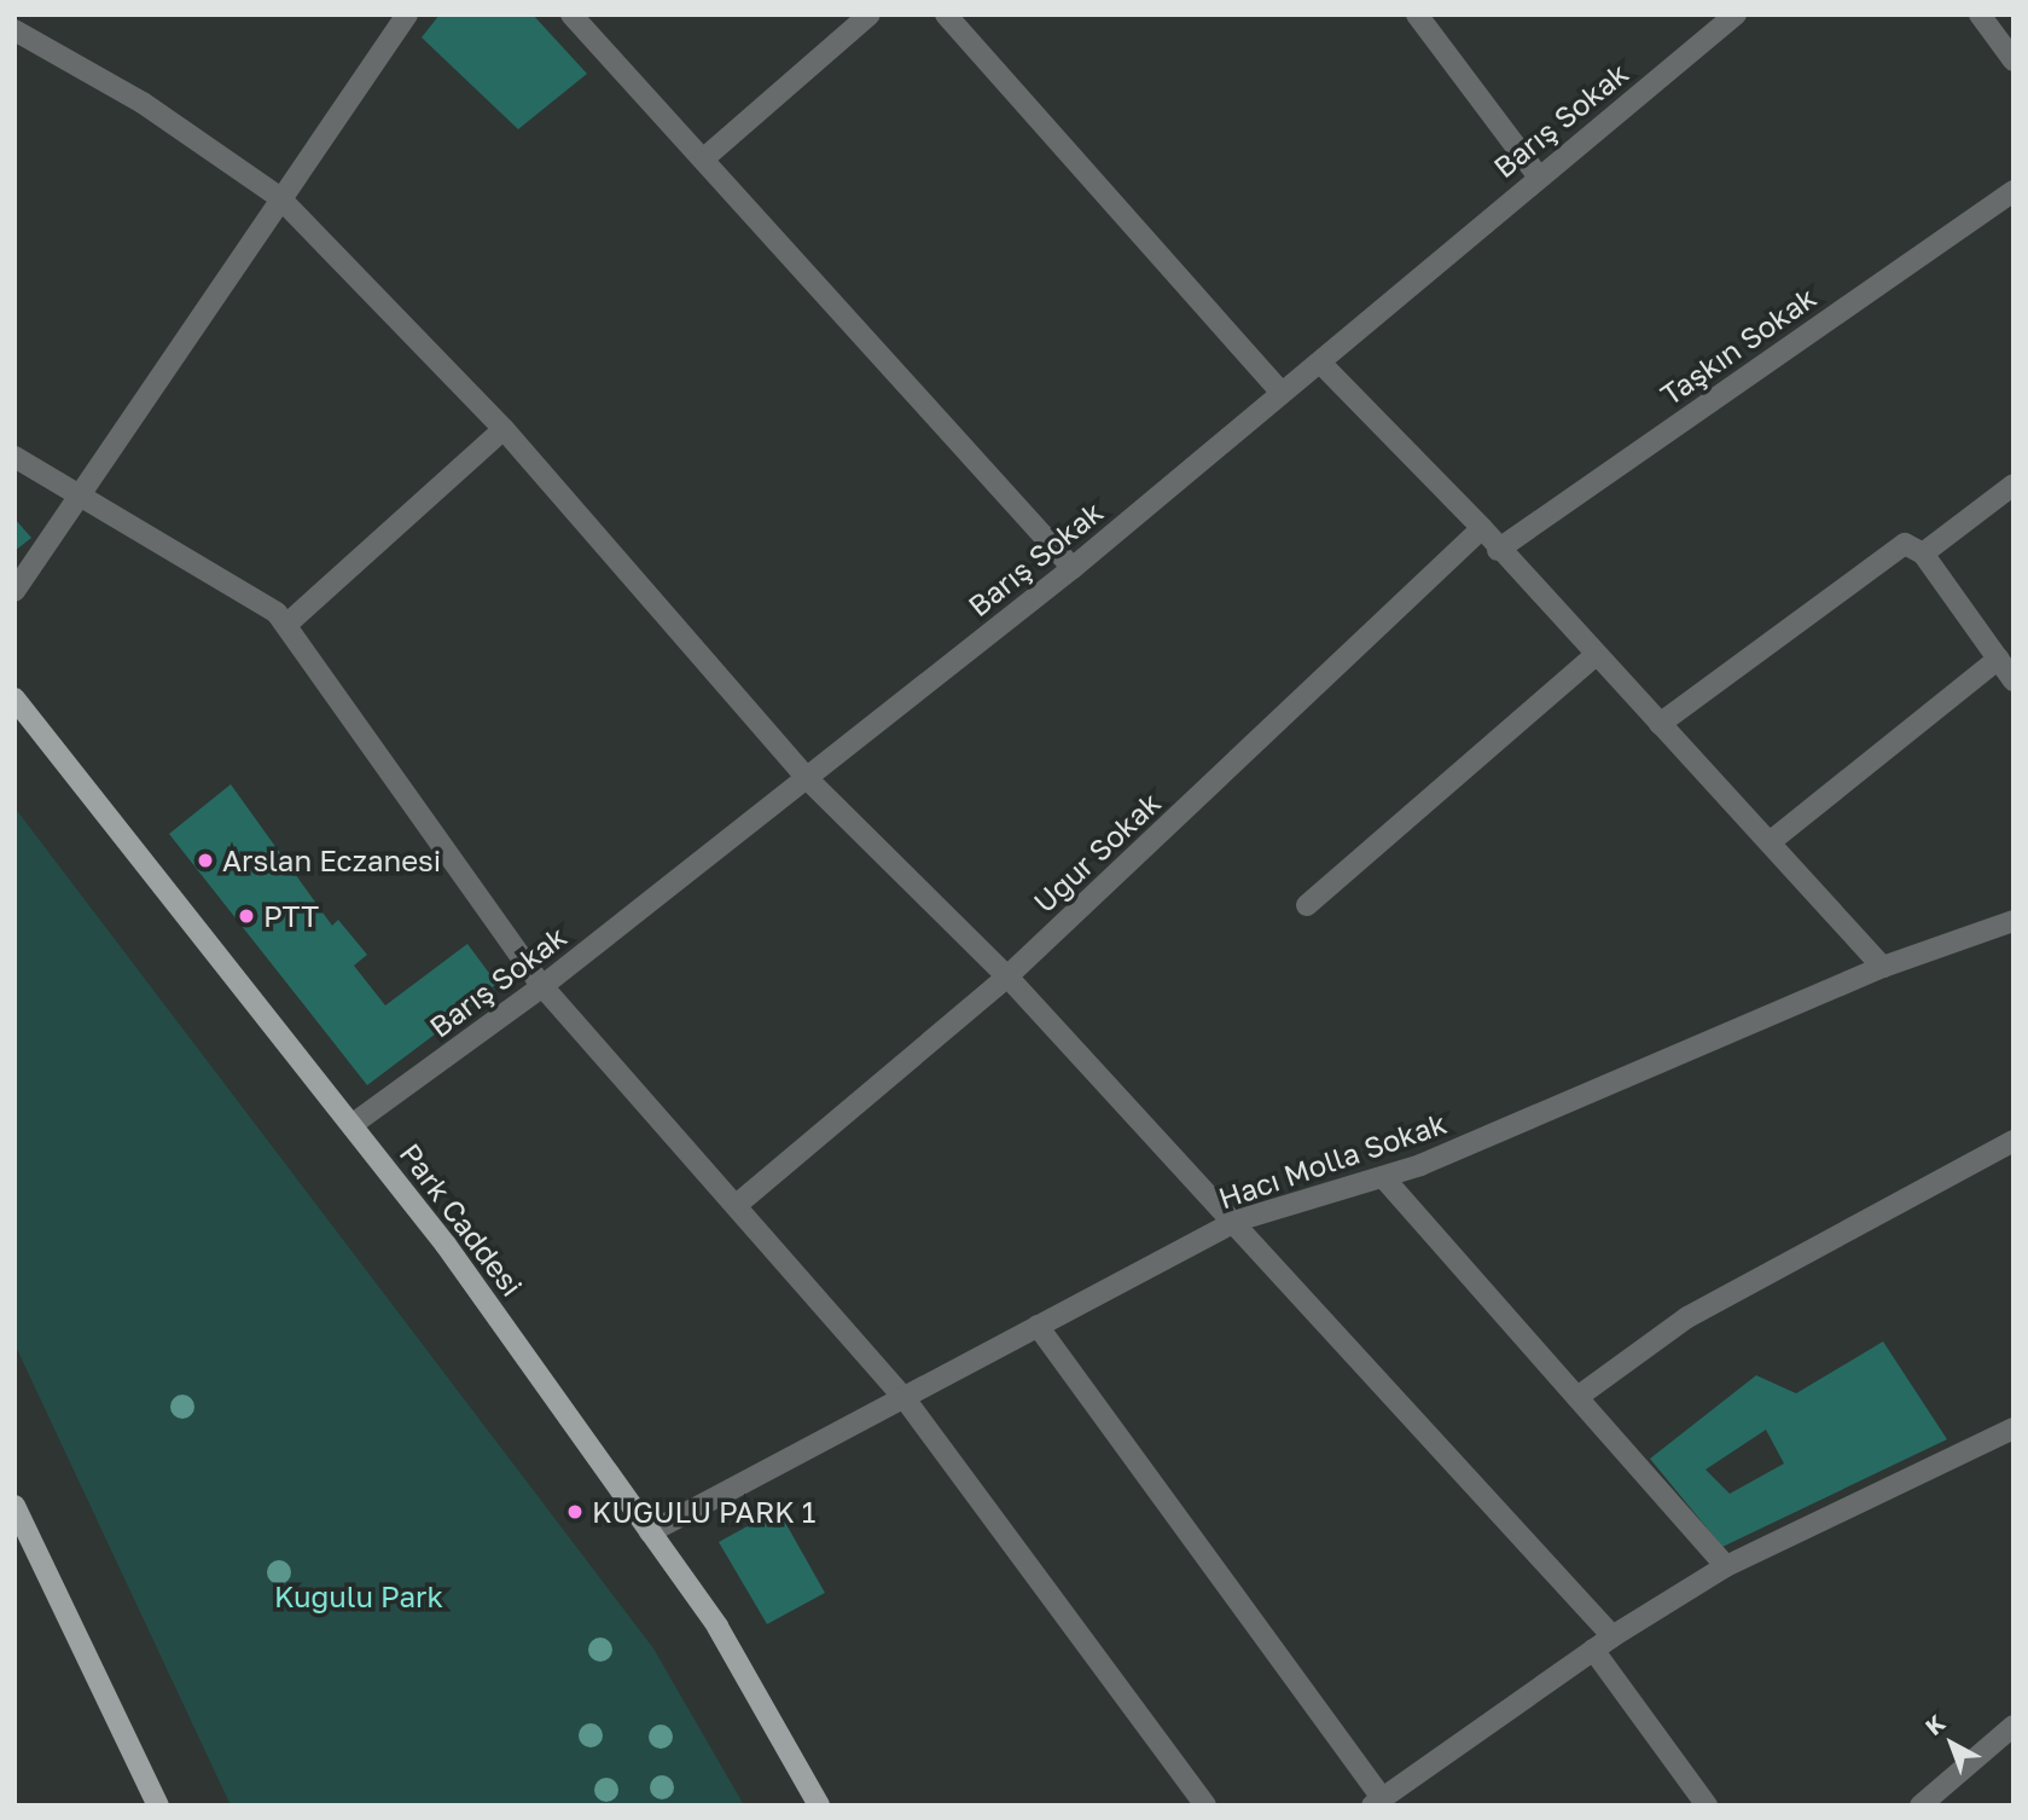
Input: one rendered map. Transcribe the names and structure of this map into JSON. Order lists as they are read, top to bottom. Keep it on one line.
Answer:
{"streets":{"main road":["Park Caddesi"],"street":["Barış Sokak","Taşkın Sokak","Uğur Sokak","Hacı Molla Sokak"]},"crossings":[["Barış Sokak","Park Caddesi"],["Hacı Molla Sokak","Park Caddesi"]],"parks":["Kuğulu Park"],"places":["Arslan Eczanesi","PTT","KUĞULU PARK 1"],"north":"top left"}
